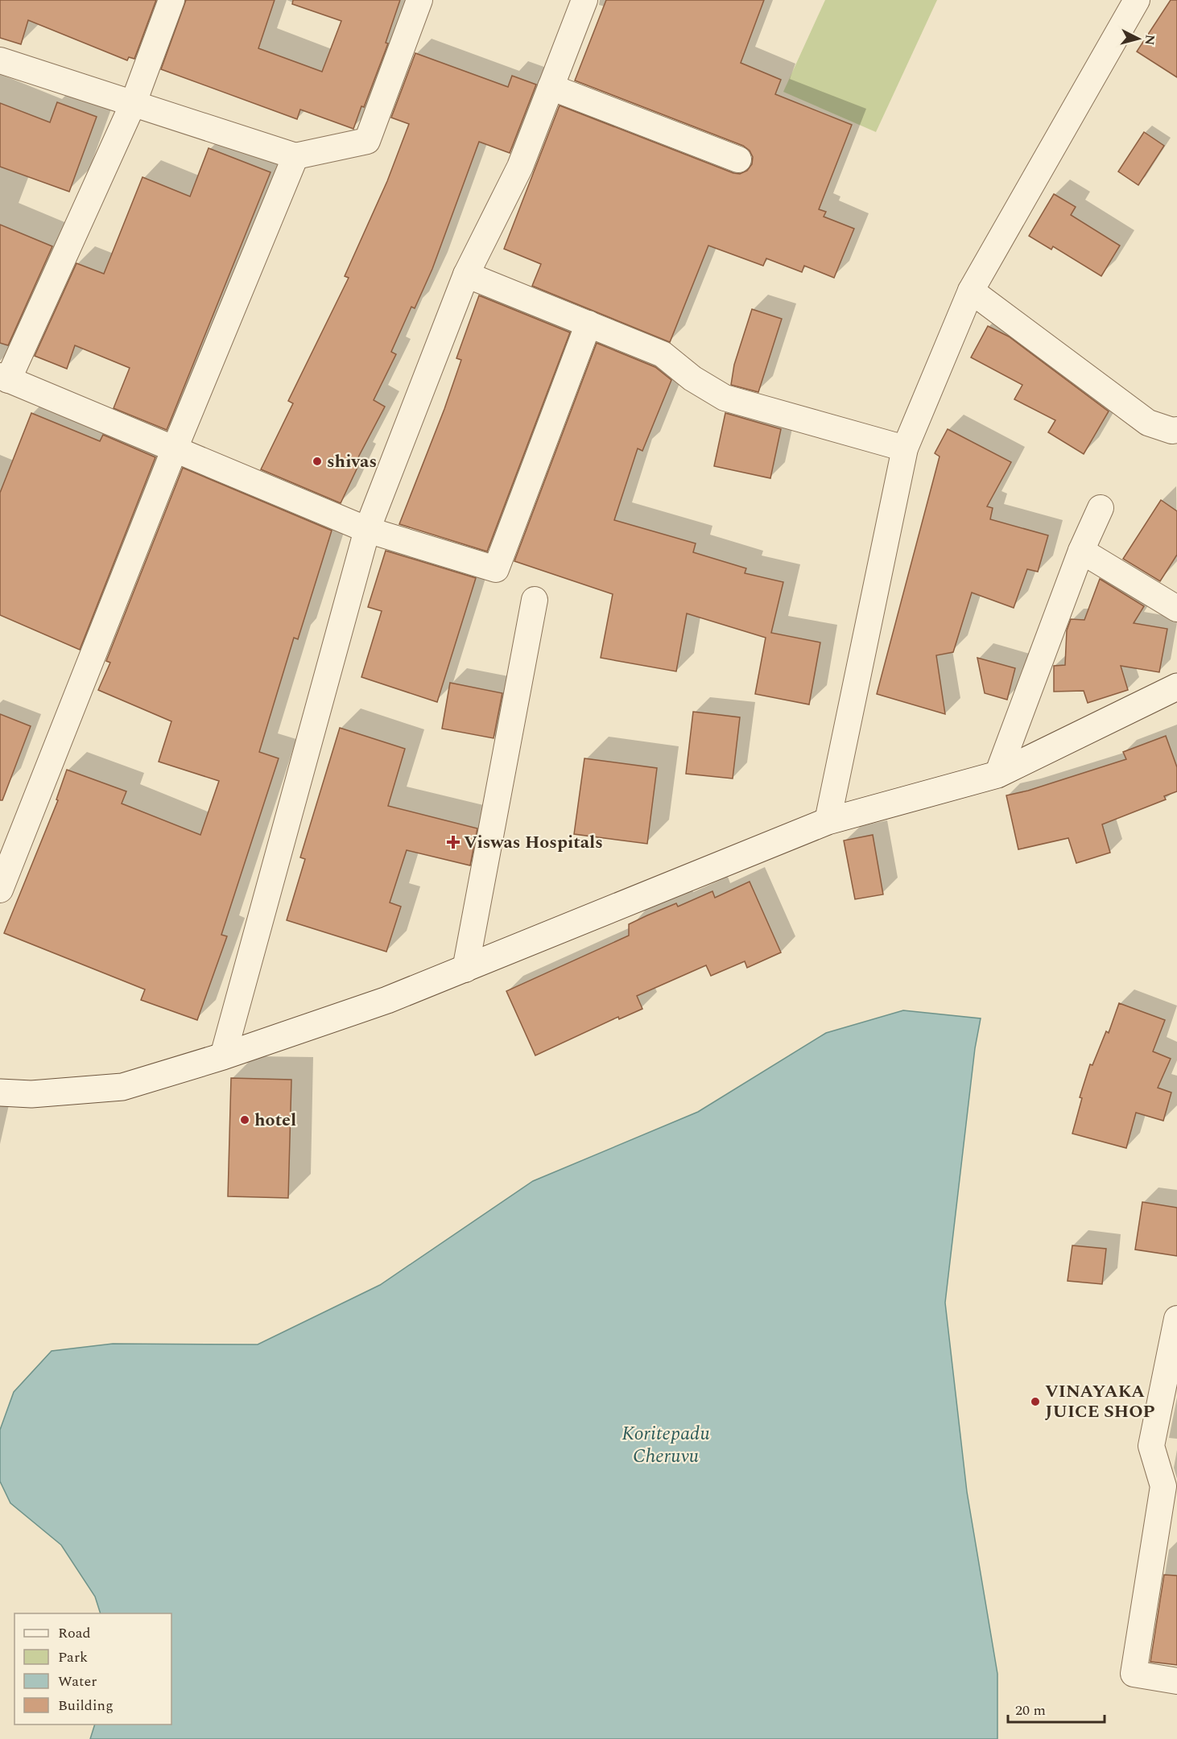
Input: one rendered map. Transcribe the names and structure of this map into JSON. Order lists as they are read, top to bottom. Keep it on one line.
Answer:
{"water":["Koritepadu Cheruvu"],"places":{"other":["shivas","hotel","VINAYAKA JUICE SHOP"],"health":["Viswas Hospitals"]},"legend":["Road","Park","Water","Building"],"scale_bar":"20 m","north":"right"}
